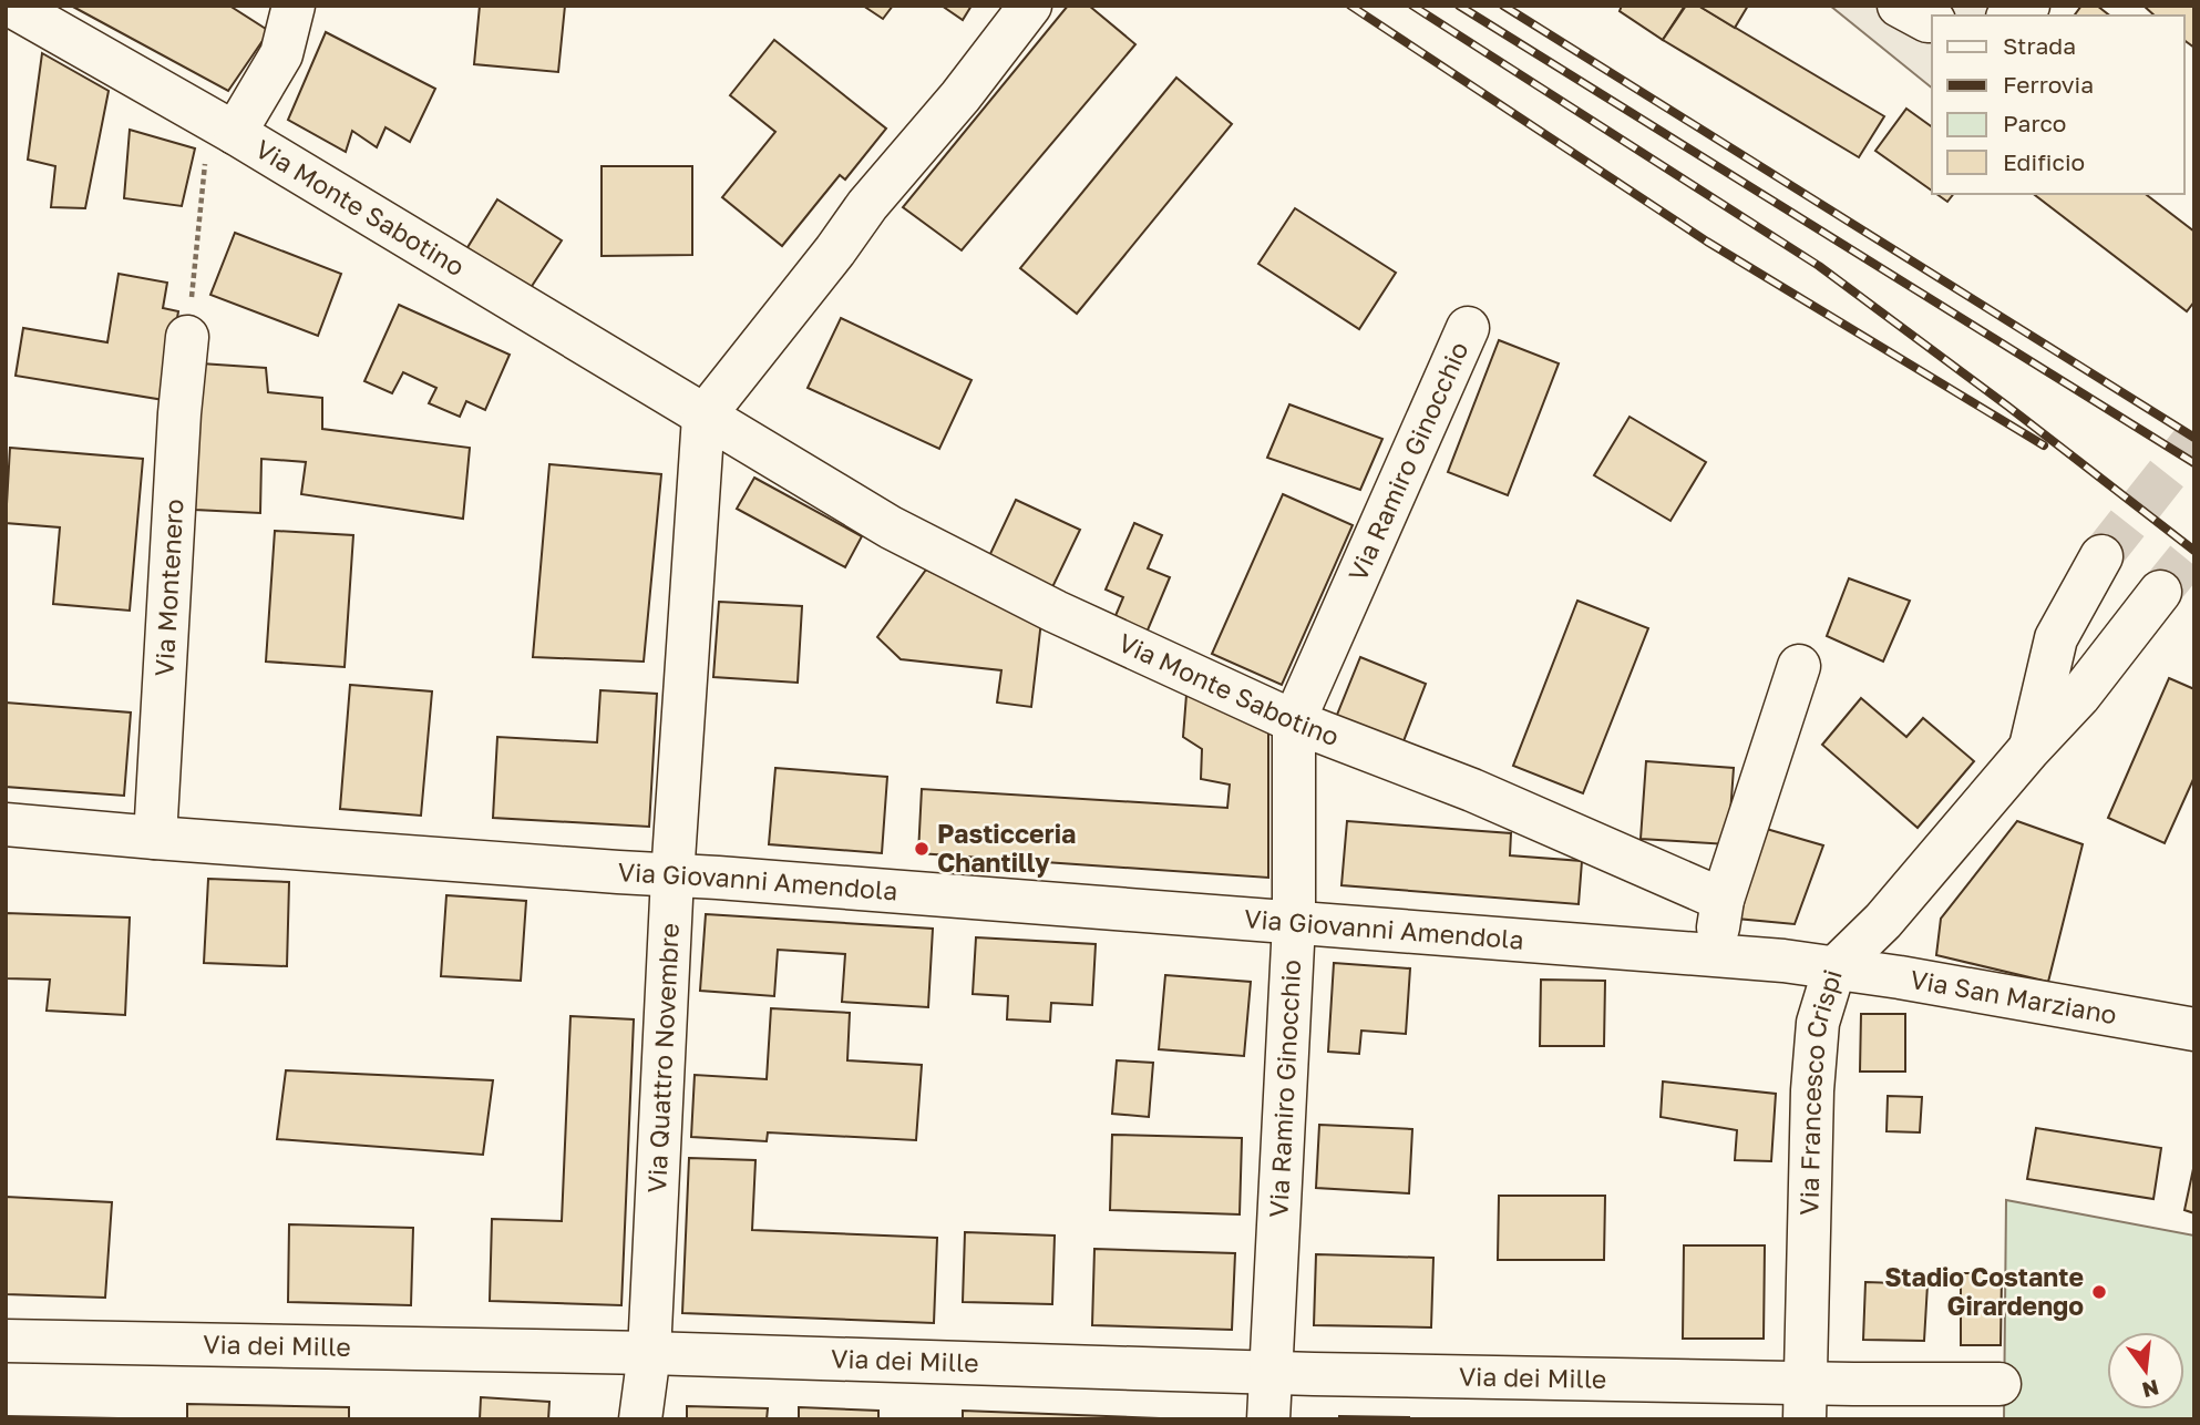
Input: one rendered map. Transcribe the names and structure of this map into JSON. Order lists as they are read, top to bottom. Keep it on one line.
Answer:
{"streets":{"street":["Via Monte Sabotino","Via Ramiro Ginocchio","Via Montenero","Via Giovanni Amendola","Via San Marziano","Via Quattro Novembre","Via Francesco Crispi","Via dei Mille"]},"crossings":[["Via Monte Sabotino","Via Ramiro Ginocchio"],["Via Monte Sabotino","Via Quattro Novembre"],["Via Ramiro Ginocchio","Via Giovanni Amendola"],["Via Ramiro Ginocchio","Via dei Mille"],["Via Montenero","Via Giovanni Amendola"],["Via Giovanni Amendola","Via San Marziano"],["Via Giovanni Amendola","Via Quattro Novembre"],["Via Giovanni Amendola","Via Francesco Crispi"],["Via San Marziano","Via Francesco Crispi"],["Via Quattro Novembre","Via dei Mille"],["Via Francesco Crispi","Via dei Mille"]],"places":["Pasticceria Chantilly","Stadio Costante Girardengo"],"legend":["Strada","Ferrovia","Parco","Edificio"],"north":"bottom"}
